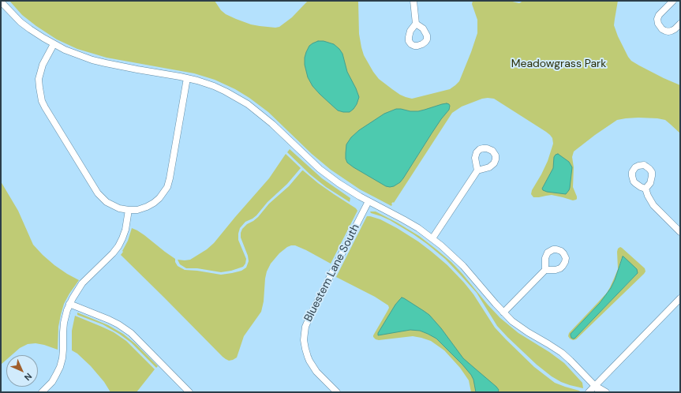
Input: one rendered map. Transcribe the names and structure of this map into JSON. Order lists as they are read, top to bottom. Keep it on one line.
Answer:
{"streets":{"street":["Bluestem Lane South"]},"parks":["Meadowgrass Park"],"north":"bottom right"}
